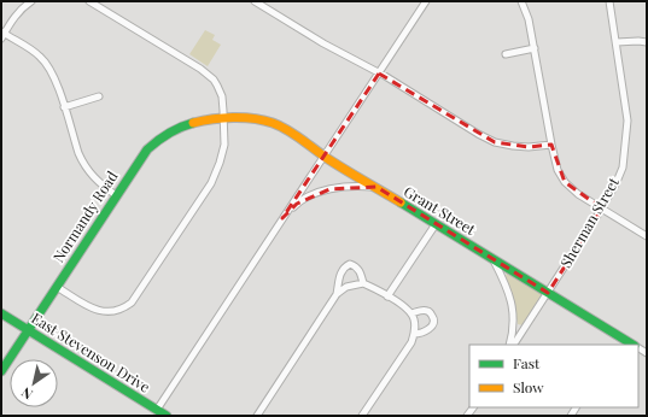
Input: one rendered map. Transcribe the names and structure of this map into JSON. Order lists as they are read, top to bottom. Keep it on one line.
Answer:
{"streets":{"street":["Grant Street","Normandy Road","Sherman Street","East Stevenson Drive"]},"crossings":[["Grant Street","Normandy Road"],["Grant Street","Sherman Street"],["Normandy Road","East Stevenson Drive"]],"legend":["Fast","Slow"],"north":"bottom left"}
